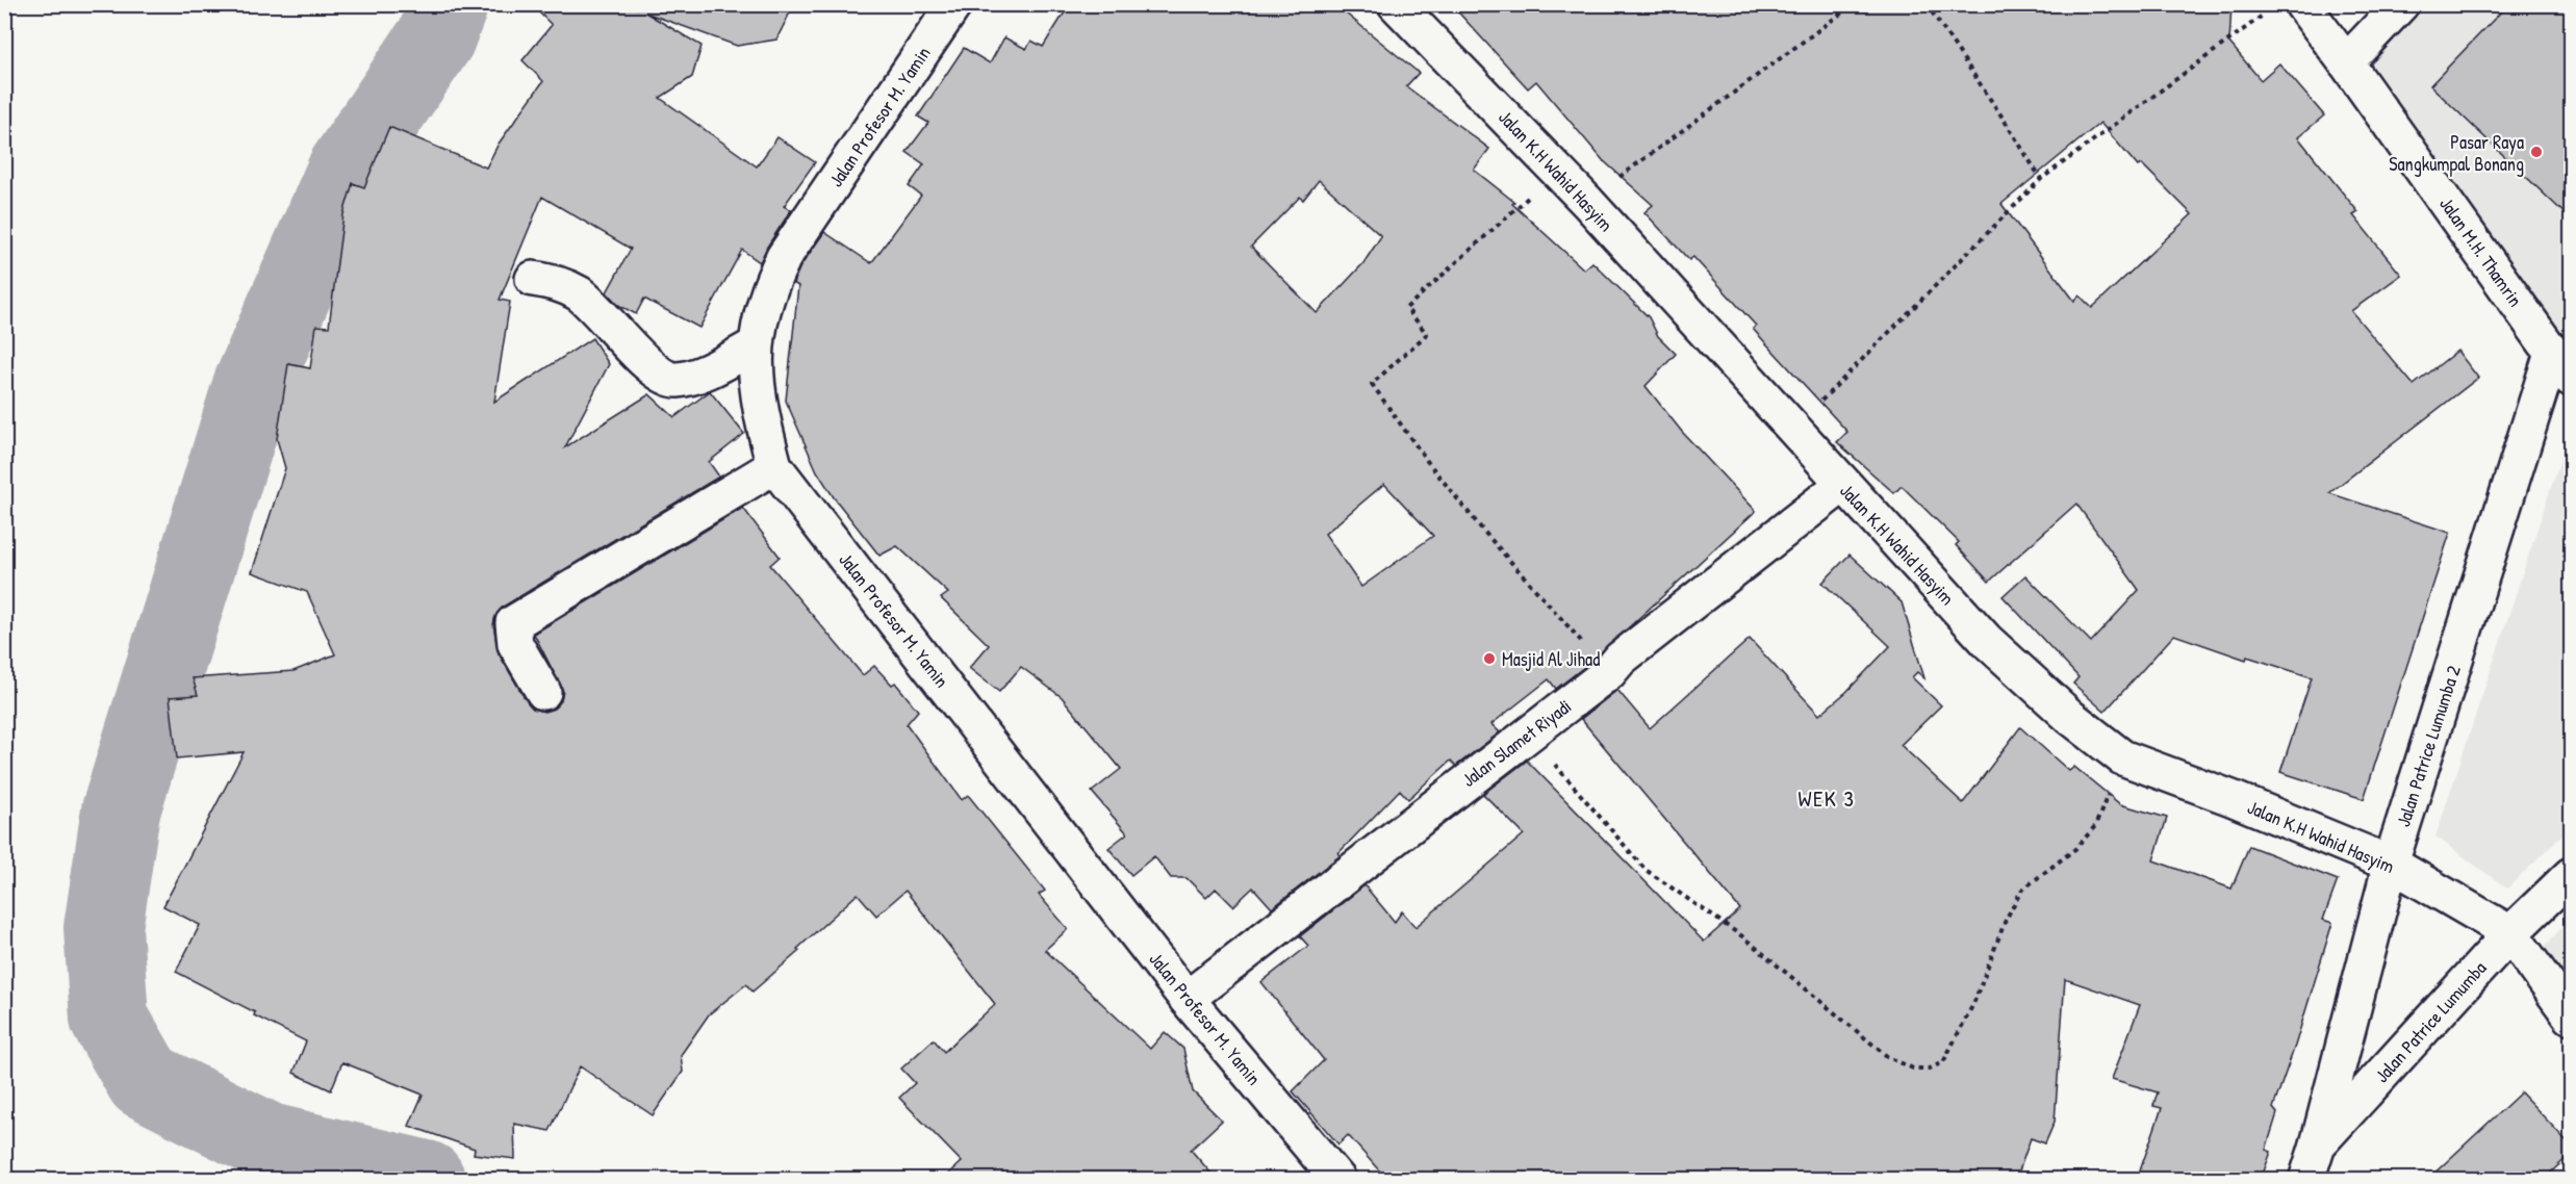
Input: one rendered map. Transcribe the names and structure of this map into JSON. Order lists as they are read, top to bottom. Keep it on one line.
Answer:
{"streets":{"street":["Jalan Profesor M. Yamin","Jalan K.H Wahid Hasyim","Jalan M.H. Thamrin","Jalan Slamet Riyadi","Jalan Patrice Lumumba 2","Jalan Patrice Lumumba"]},"crossings":[["Jalan Profesor M. Yamin","Jalan Slamet Riyadi"],["Jalan K.H Wahid Hasyim","Jalan Slamet Riyadi"],["Jalan K.H Wahid Hasyim","Jalan Patrice Lumumba 2"],["Jalan K.H Wahid Hasyim","Jalan Patrice Lumumba"],["Jalan M.H. Thamrin","Jalan Patrice Lumumba 2"],["Jalan Patrice Lumumba 2","Jalan Patrice Lumumba"]],"districts":["WEK 3"],"places":["Pasar Raya Sangkumpal Bonang","Masjid Al Jihad"]}
